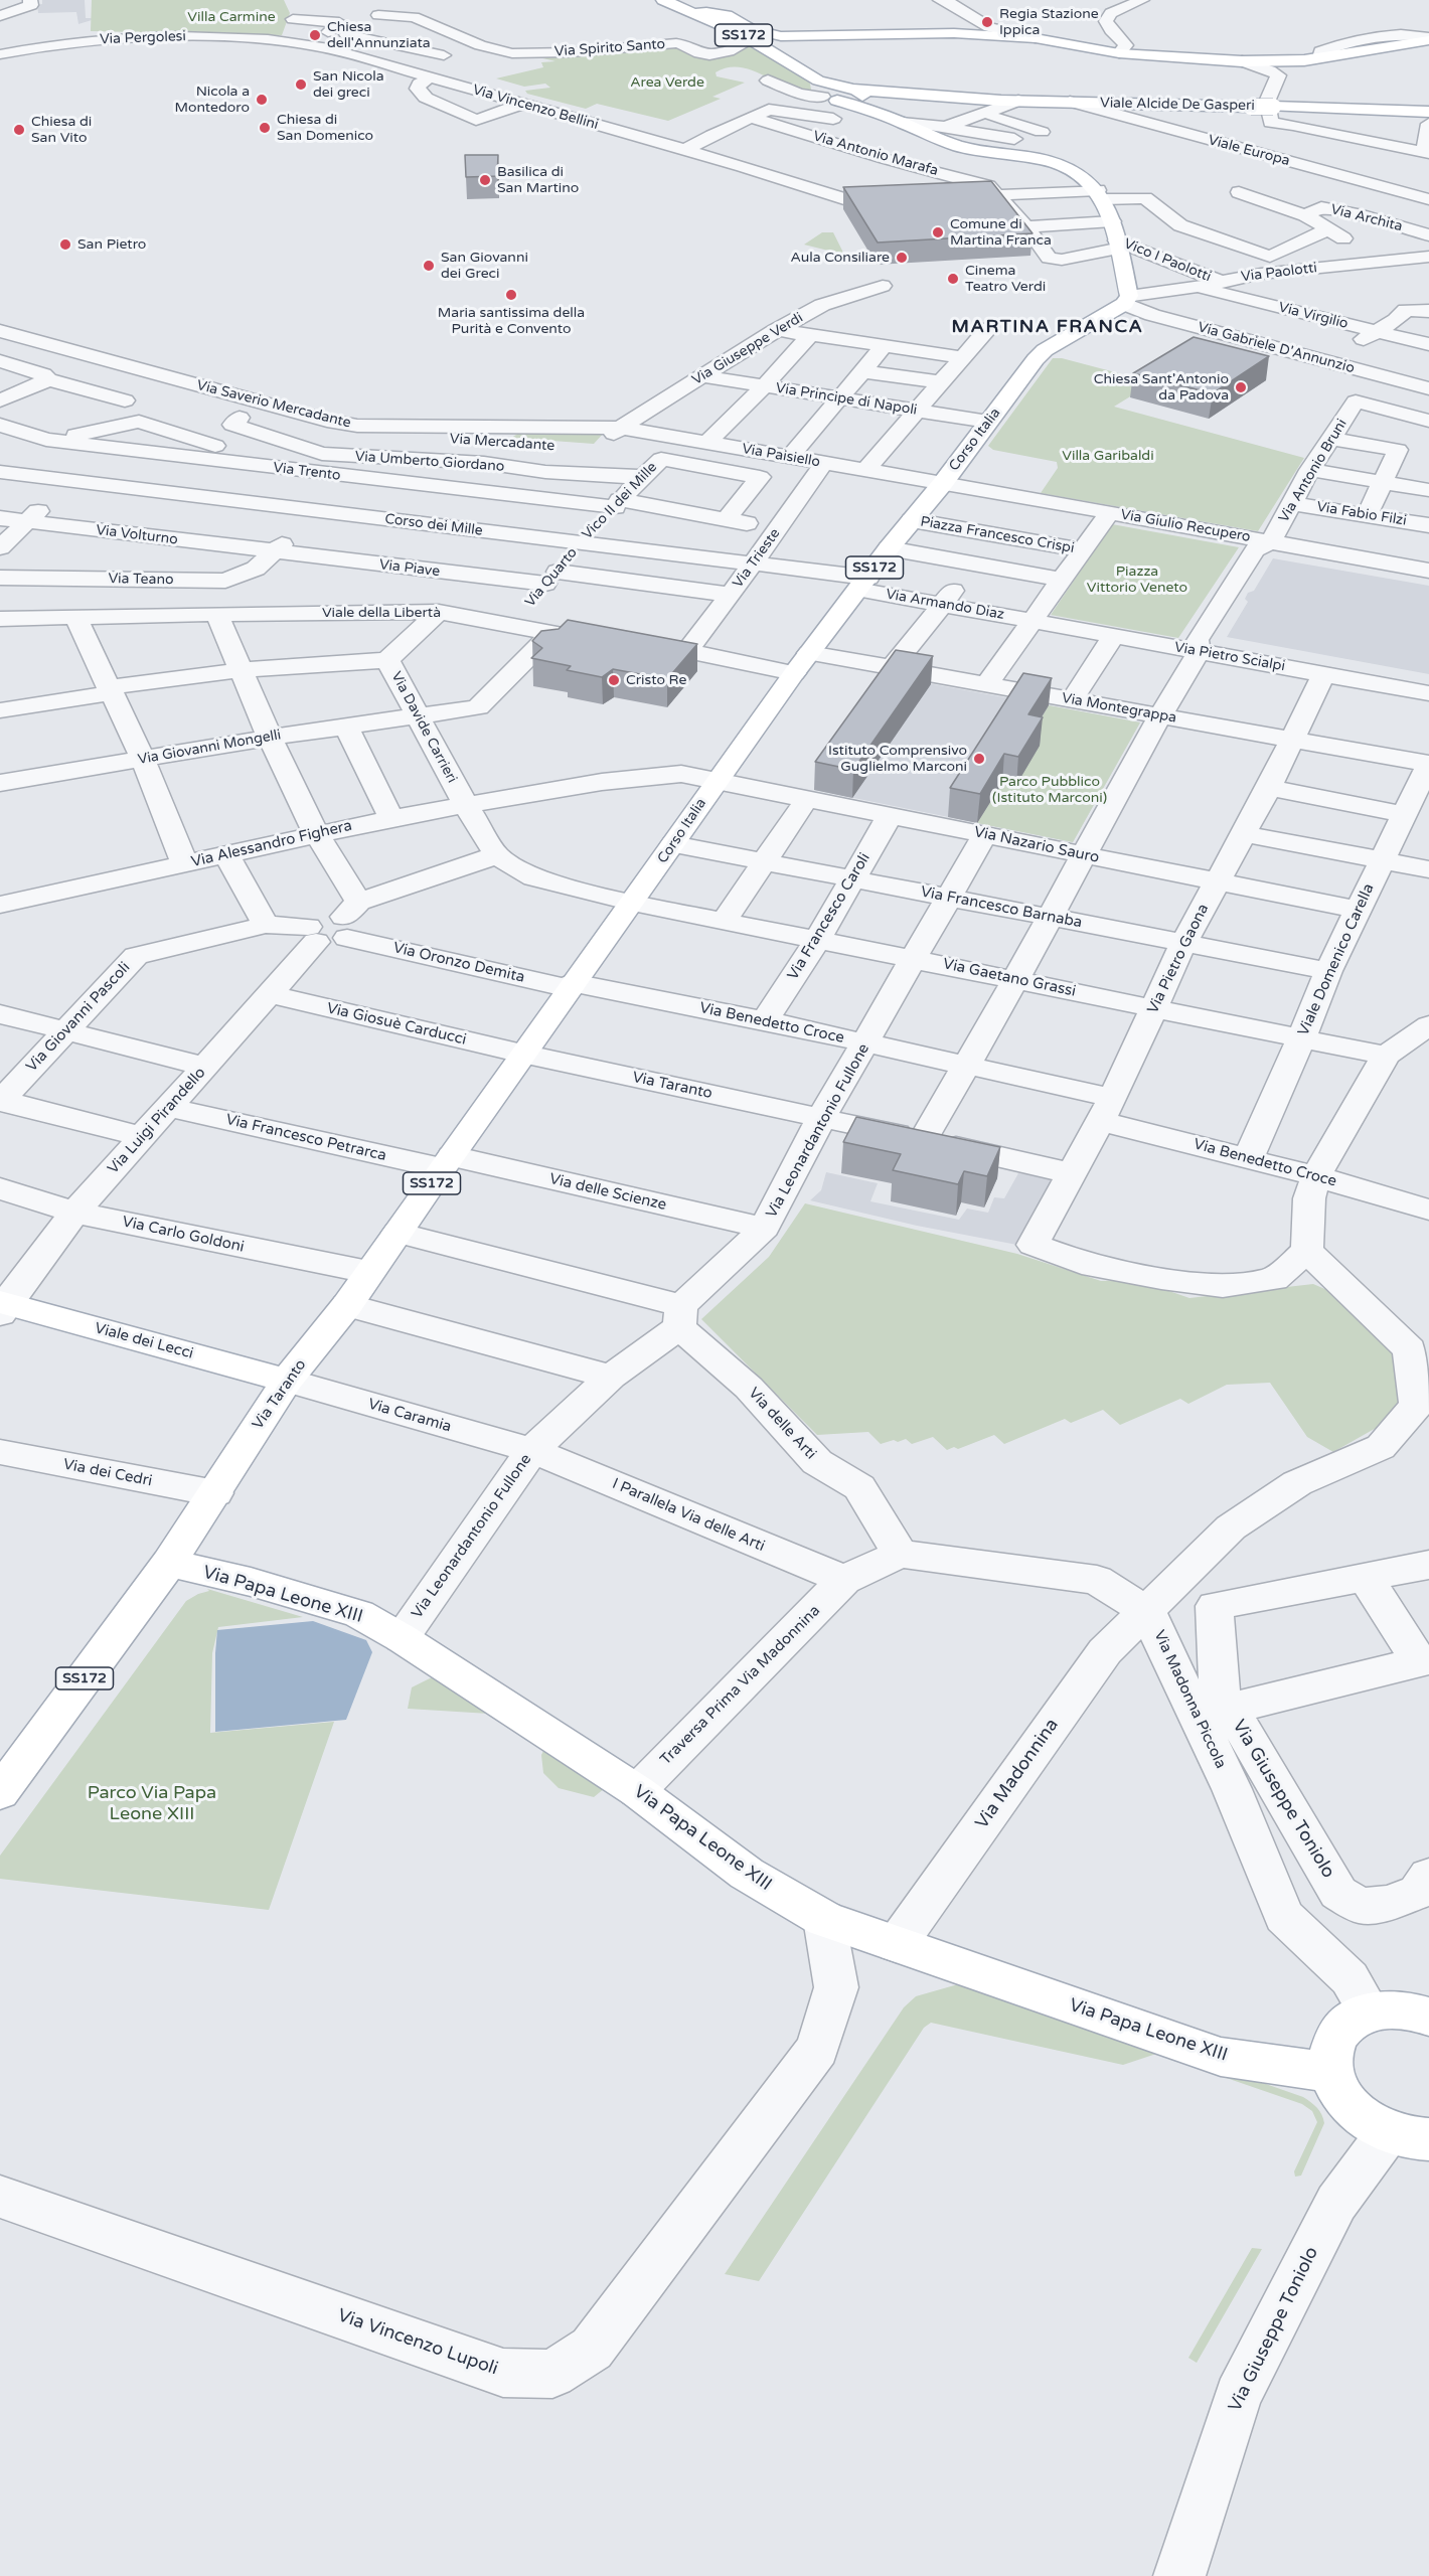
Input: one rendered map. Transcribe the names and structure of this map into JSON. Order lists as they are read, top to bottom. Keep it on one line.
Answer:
{"streets":{"main road":["SS172","Viale Alcide De Gasperi","Corso Italia","Via Taranto","Viale dei Lecci","Via Papa Leone XIII"],"street":["Via Pergolesi","Via Spirito Santo","Via Vincenzo Bellini","Viale Europa","Via Antonio Marafa","Via Archita","Vico I Paolotti","Via Paolotti","Via Virgilio","Via Gabriele D'Annunzio","Via Giuseppe Verdi","Via Principe di Napoli","Via Saverio Mercadante","Via Mercadante","Via Paisiello","Via Umberto Giordano","Via Antonio Bruni","Via Trento","Vico II dei Mille","Via Fabio Filzi","Corso dei Mille","Via Giulio Recupero","Via Volturno","Piazza Francesco Crispi","Via Trieste","Via Piave","Via Quarto","Via Teano","Via Armando Diaz","Viale della Libertà","Via Pietro Scialpi","Via Montegrappa","Via Davide Carrieri","Via Giovanni Mongelli","Via Alessandro Fighera","Via Nazario Sauro","Via Francesco Barnaba","Via Francesco Caroli","Via Pietro Gaona","Viale Domenico Carella","Via Oronzo Demita","Via Gaetano Grassi","Via Giovanni Pascoli","Via Benedetto Croce","Via Giosuè Carducci","Via Luigi Pirandello","Via Leonardantonio Fullone","Via Francesco Petrarca","Via delle Scienze","Via Carlo Goldoni","Via Caramia","Via delle Arti","Via dei Cedri","I Parallela Via delle Arti","Traversa Prima Via Madonnina","Via Madonna Piccola","Via Madonnina","Via Giuseppe Toniolo","Via Vincenzo Lupoli"]},"crossings":[["SS172","Via Spirito Santo"],["SS172","Viale Alcide De Gasperi"],["SS172","Via Taranto"],["SS172","Via Papa Leone XIII"],["Via Pergolesi","Via Vincenzo Bellini"],["Viale Alcide De Gasperi","Viale Europa"],["Vico I Paolotti","Via Paolotti"],["Via Paolotti","Via Virgilio"],["Via Paolotti","Via Gabriele D'Annunzio"],["Via Paolotti","Corso Italia"],["Via Gabriele D'Annunzio","Corso Italia"],["Via Giuseppe Verdi","Via Principe di Napoli"],["Via Giuseppe Verdi","Via Saverio Mercadante"],["Via Giuseppe Verdi","Via Paisiello"],["Via Principe di Napoli","Corso Italia"],["Via Saverio Mercadante","Via Mercadante"],["Via Saverio Mercadante","Via Paisiello"],["Via Saverio Mercadante","Via Umberto Giordano"],["Corso Italia","Via Paisiello"],["Corso Italia","Corso dei Mille"],["Corso Italia","Via Giulio Recupero"],["Corso Italia","Piazza Francesco Crispi"],["Corso Italia","Via Armando Diaz"],["Corso Italia","Viale della Libertà"],["Corso Italia","Via Montegrappa"],["Corso Italia","Via Alessandro Fighera"],["Corso Italia","Via Nazario Sauro"],["Corso Italia","Via Francesco Barnaba"],["Corso Italia","Via Gaetano Grassi"],["Corso Italia","Via Taranto"],["Via Paisiello","Via Giulio Recupero"],["Via Paisiello","Via Trieste"],["Via Umberto Giordano","Vico II dei Mille"],["Via Umberto Giordano","Via Teano"],["Via Antonio Bruni","Via Fabio Filzi"],["Via Antonio Bruni","Via Giulio Recupero"],["Via Trento","Vico II dei Mille"],["Via Trento","Via Trieste"],["Via Trento","Via Teano"],["Vico II dei Mille","Corso dei Mille"],["Vico II dei Mille","Via Quarto"],["Corso dei Mille","Via Trieste"],["Corso dei Mille","Via Quarto"],["Corso dei Mille","Via Teano"],["Corso dei Mille","Via Armando Diaz"],["Via Volturno","Via Piave"],["Via Volturno","Via Teano"],["Via Trieste","Via Piave"],["Via Trieste","Viale della Libertà"],["Via Piave","Via Quarto"],["Via Piave","Via Teano"],["Via Armando Diaz","Via Pietro Scialpi"],["Viale della Libertà","Via Davide Carrieri"],["Viale della Libertà","Via Giovanni Mongelli"],["Via Pietro Scialpi","Via Pietro Gaona"],["Via Montegrappa","Via Pietro Gaona"],["Via Montegrappa","Viale Domenico Carella"],["Via Davide Carrieri","Via Giovanni Mongelli"],["Via Davide Carrieri","Via Alessandro Fighera"],["Via Davide Carrieri","Via Gaetano Grassi"],["Via Alessandro Fighera","Via Nazario Sauro"],["Via Nazario Sauro","Via Francesco Caroli"],["Via Nazario Sauro","Via Pietro Gaona"],["Via Nazario Sauro","Viale Domenico Carella"],["Via Nazario Sauro","Via Leonardantonio Fullone"],["Via Francesco Barnaba","Via Francesco Caroli"],["Via Francesco Barnaba","Via Pietro Gaona"],["Via Francesco Barnaba","Viale Domenico Carella"],["Via Francesco Barnaba","Via Leonardantonio Fullone"],["Via Francesco Caroli","Via Gaetano Grassi"],["Via Pietro Gaona","Via Gaetano Grassi"],["Via Pietro Gaona","Via Benedetto Croce"],["Via Pietro Gaona","Via Taranto"],["Via Pietro Gaona","Via Madonna Piccola"],["Viale Domenico Carella","Via Gaetano Grassi"],["Viale Domenico Carella","Via Benedetto Croce"],["Via Oronzo Demita","Via Giovanni Pascoli"],["Via Oronzo Demita","Via Benedetto Croce"],["Via Oronzo Demita","Via Taranto"],["Via Gaetano Grassi","Via Taranto"],["Via Gaetano Grassi","Via Leonardantonio Fullone"],["Via Giovanni Pascoli","Via Luigi Pirandello"],["Via Benedetto Croce","Via Taranto"],["Via Benedetto Croce","Via Leonardantonio Fullone"],["Via Giosuè Carducci","Via Taranto"],["Via Giosuè Carducci","Via Luigi Pirandello"],["Via Taranto","Via Leonardantonio Fullone"],["Via Taranto","Via Francesco Petrarca"],["Via Taranto","Via delle Scienze"],["Via Taranto","Via Carlo Goldoni"],["Via Taranto","Viale dei Lecci"],["Via Taranto","Via Caramia"],["Via Taranto","Via dei Cedri"],["Via Taranto","Via Papa Leone XIII"],["Via Luigi Pirandello","Via Francesco Petrarca"],["Via Luigi Pirandello","Via Carlo Goldoni"],["Via Luigi Pirandello","Viale dei Lecci"],["Via Leonardantonio Fullone","Via delle Scienze"],["Via Leonardantonio Fullone","Via Caramia"],["Via Leonardantonio Fullone","Via delle Arti"],["Via Leonardantonio Fullone","I Parallela Via delle Arti"],["Via Leonardantonio Fullone","Via Papa Leone XIII"],["Via Francesco Petrarca","Via delle Scienze"],["Viale dei Lecci","Via Caramia"],["Via Caramia","I Parallela Via delle Arti"],["I Parallela Via delle Arti","Traversa Prima Via Madonnina"],["Via Papa Leone XIII","Traversa Prima Via Madonnina"],["Via Papa Leone XIII","Via Madonnina"],["Via Papa Leone XIII","Via Vincenzo Lupoli"],["Via Madonna Piccola","Via Madonnina"]],"districts":["MARTINA FRANCA"],"parks":["Villa Carmine","Area Verde","Villa Garibaldi","Piazza Vittorio Veneto","Parco Pubblico (Istituto Marconi)","Parco Via Papa Leone XIII"],"places":["Regia Stazione Ippica","Chiesa dell'Annunziata","San Nicola dei greci","Nicola a Montedoro","Chiesa di San Domenico","Chiesa di San Vito","Basilica di San Martino","Comune di Martina Franca","San Pietro","Aula Consiliare","San Giovanni dei Greci","Cinema Teatro Verdi","Maria santissima della Purità e Convento","Chiesa Sant'Antonio da Padova","Cristo Re","Istituto Comprensivo Guglielmo Marconi"]}
